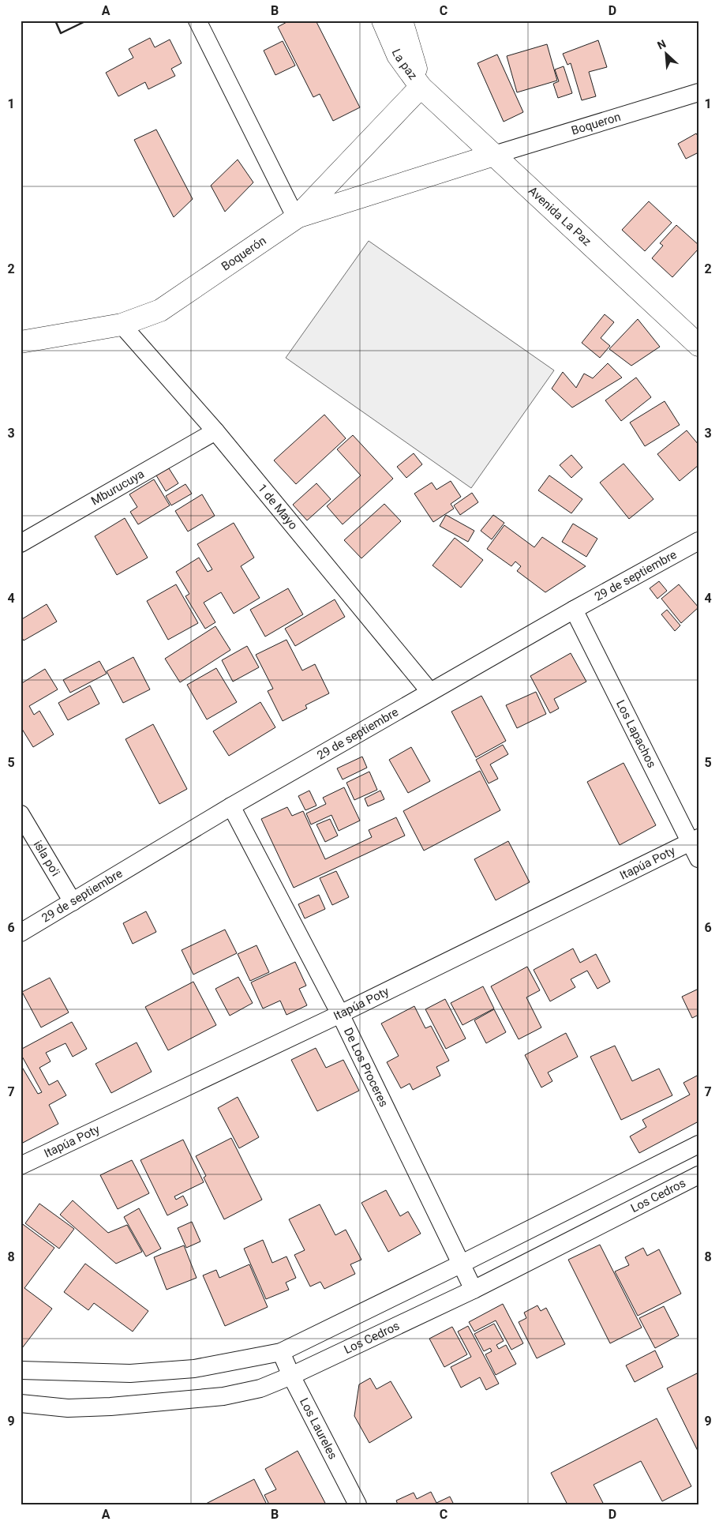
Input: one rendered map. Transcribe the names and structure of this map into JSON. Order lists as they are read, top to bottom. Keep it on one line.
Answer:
{"streets":{"street":["La paz","Boqueron","Avenida La Paz","Boquerón","Mburucuya","1 de Mayo","29 de septiembre","Los Lapachos","isla po'i","Itapúa Poty","De Los Proceres","Los Cedros","Los Laureles"]},"crossings":[["La paz","Avenida La Paz"],["La paz","Boquerón"],["Boqueron","Avenida La Paz"],["Avenida La Paz","Boquerón"],["Boquerón","1 de Mayo"],["Mburucuya","1 de Mayo"],["1 de Mayo","29 de septiembre"],["29 de septiembre","Los Lapachos"],["29 de septiembre","isla po'i"],["29 de septiembre","De Los Proceres"],["Los Lapachos","Itapúa Poty"],["Itapúa Poty","De Los Proceres"],["De Los Proceres","Los Cedros"],["Los Cedros","Los Laureles"]],"north":"top left","grid":{"columns":["A","B","C","D"],"rows":["1","2","3","4","5","6","7","8","9"]}}
